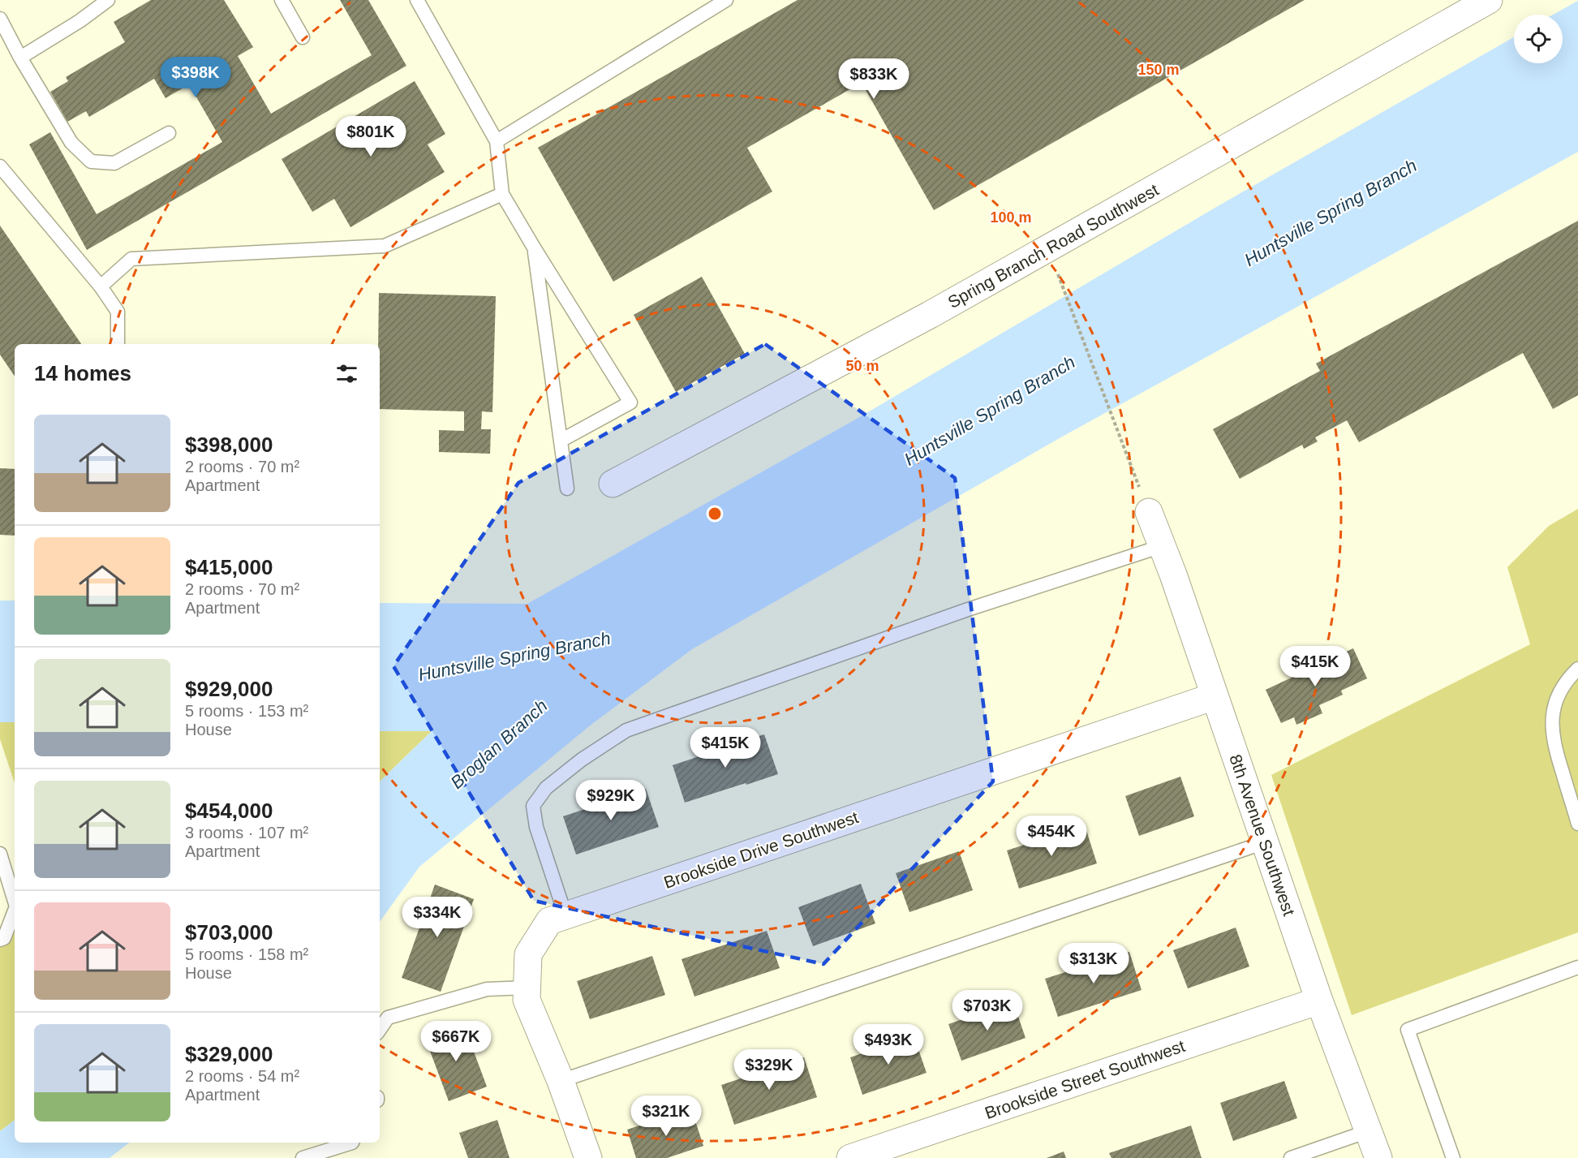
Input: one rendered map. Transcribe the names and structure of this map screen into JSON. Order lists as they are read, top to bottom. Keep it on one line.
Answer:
{"streets":{"street":["Spring Branch Road Southwest","8th Avenue Southwest","Brookside Drive Southwest","Brookside Street Southwest"]},"crossings":[["8th Avenue Southwest","Brookside Drive Southwest"],["8th Avenue Southwest","Brookside Street Southwest"]],"water":["Huntsville Spring Branch","Broglan Branch"],"page":{"price":["$398K","$833K","$801K","$415K","$415K","$929K","$454K","$334K","$313K","$703K","$667K","$493K","$329K","$321K"],"heading":"14 homes","list":[{"name":"$398,000","note":"2 rooms · 70 m² · Apartment"},{"name":"$415,000","note":"2 rooms · 70 m² · Apartment"},{"name":"$929,000","note":"5 rooms · 153 m² · House"},{"name":"$454,000","note":"3 rooms · 107 m² · Apartment"},{"name":"$703,000","note":"5 rooms · 158 m² · House"},{"name":"$329,000","note":"2 rooms · 54 m² · Apartment"}]},"rings":["150 m","100 m","50 m"]}
